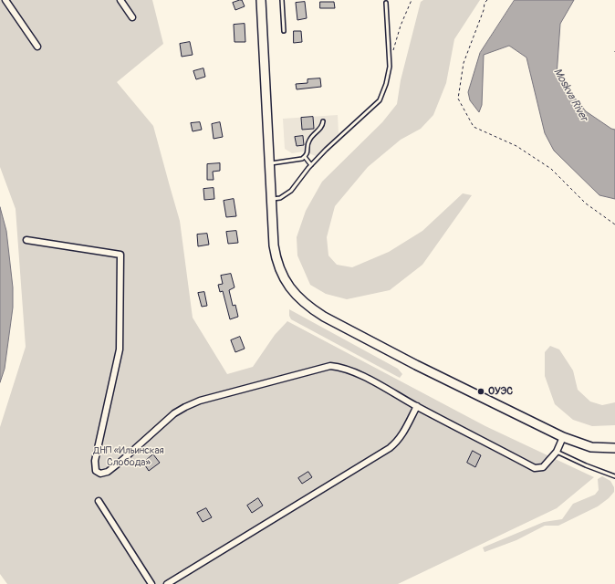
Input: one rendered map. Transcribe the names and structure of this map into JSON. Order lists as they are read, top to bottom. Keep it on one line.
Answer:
{"water":["Moskva River"],"parks":["ДНП «Ильинская Слобода»"],"places":["ОУЭС"]}
